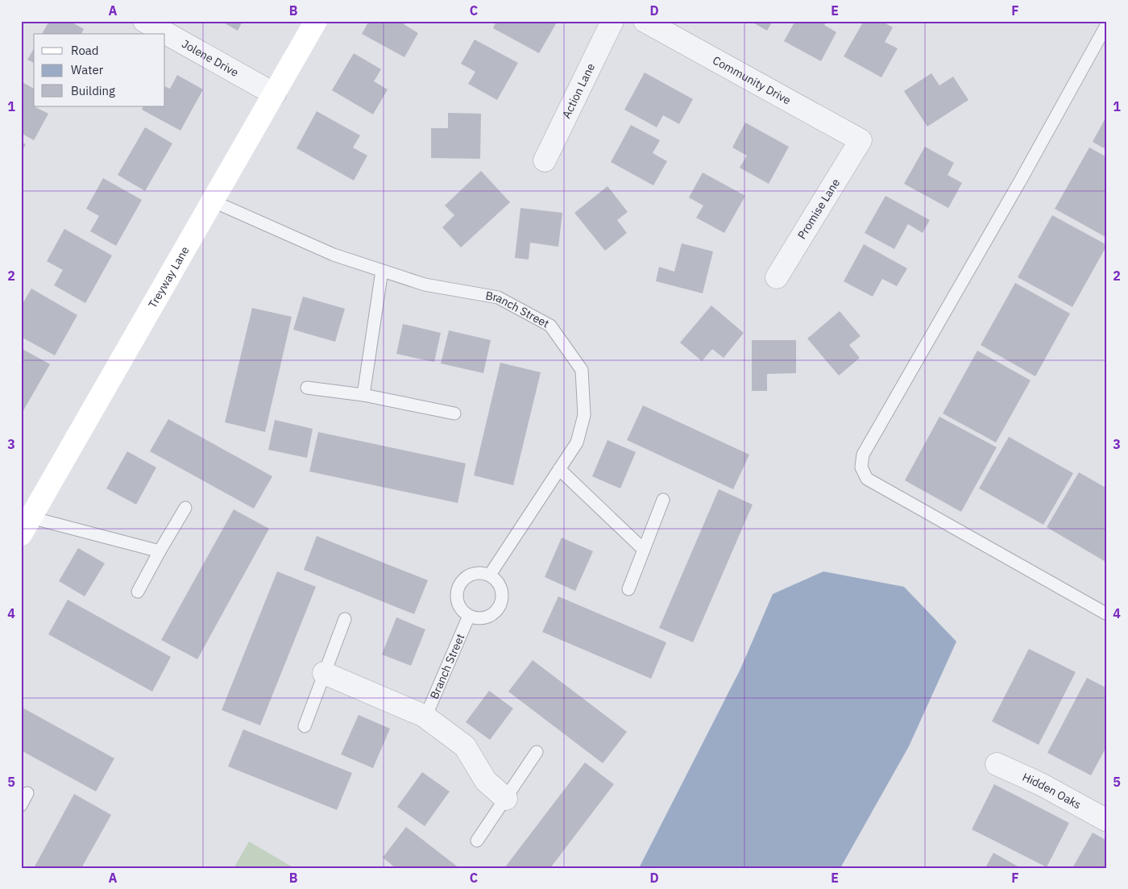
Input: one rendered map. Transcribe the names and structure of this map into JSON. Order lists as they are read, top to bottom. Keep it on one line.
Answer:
{"streets":{"street":["Jolene Drive","Community Drive","Action Lane","Promise Lane","Treyway Lane","Hidden Oaks"],"lane":["Branch Street"]},"crossings":[["Jolene Drive","Treyway Lane"],["Community Drive","Promise Lane"],["Treyway Lane","Branch Street"]],"legend":["Road","Water","Building"],"grid":{"columns":["A","B","C","D","E","F"],"rows":["1","2","3","4","5"]}}
